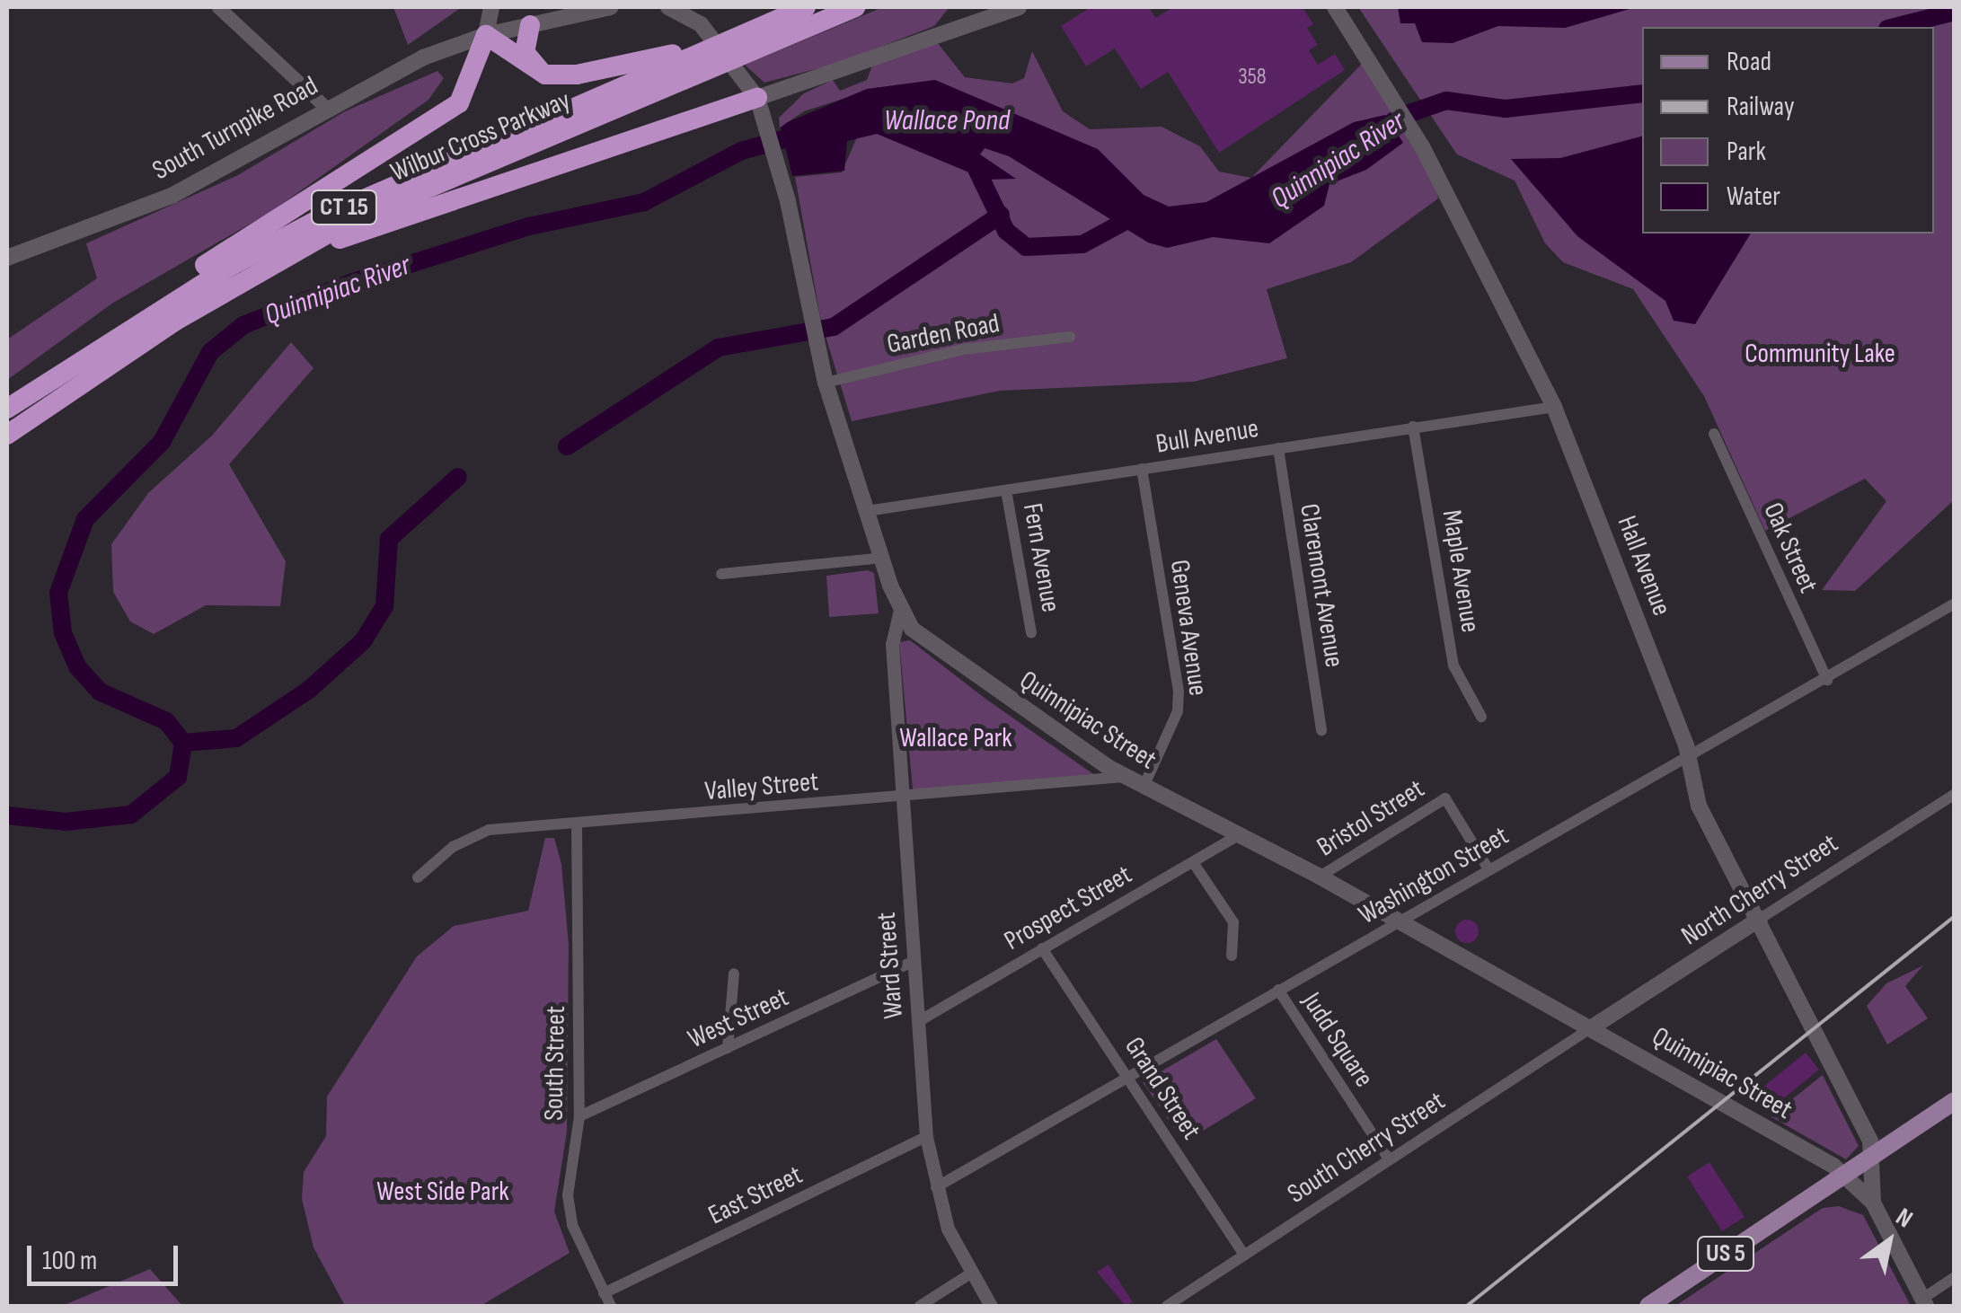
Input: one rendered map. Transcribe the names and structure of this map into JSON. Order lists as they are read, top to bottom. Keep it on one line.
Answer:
{"streets":{"highway":["Wilbur Cross Parkway","CT 15"],"main road":["South Turnpike Road","Hall Avenue","Quinnipiac Street","North Cherry Street","US 5"],"street":["Garden Road","Bull Avenue","Oak Street","Fern Avenue","Maple Avenue","Claremont Avenue","Geneva Avenue","Valley Street","Bristol Street","Washington Street","Prospect Street","Ward Street","West Street","Judd Square","South Street","Grand Street","South Cherry Street","East Street"]},"crossings":[["Garden Road","Quinnipiac Street"],["Bull Avenue","Fern Avenue"],["Bull Avenue","Hall Avenue"],["Bull Avenue","Maple Avenue"],["Bull Avenue","Claremont Avenue"],["Bull Avenue","Geneva Avenue"],["Bull Avenue","Quinnipiac Street"],["Oak Street","Washington Street"],["Hall Avenue","Quinnipiac Street"],["Hall Avenue","Washington Street"],["Hall Avenue","North Cherry Street"],["Hall Avenue","US 5"],["Geneva Avenue","Quinnipiac Street"],["Quinnipiac Street","Valley Street"],["Quinnipiac Street","Bristol Street"],["Quinnipiac Street","Washington Street"],["Quinnipiac Street","North Cherry Street"],["Quinnipiac Street","Prospect Street"],["Quinnipiac Street","Ward Street"],["Quinnipiac Street","South Cherry Street"],["Quinnipiac Street","US 5"],["Valley Street","Ward Street"],["Valley Street","South Street"],["Bristol Street","Washington Street"],["Washington Street","Ward Street"],["Washington Street","Judd Square"],["Washington Street","Grand Street"],["North Cherry Street","South Cherry Street"],["Prospect Street","Ward Street"],["Prospect Street","Grand Street"],["Ward Street","West Street"],["Ward Street","East Street"],["West Street","South Street"],["Judd Square","South Cherry Street"],["South Street","East Street"],["Grand Street","South Cherry Street"]],"water":["Wallace Pond","Quinnipiac River"],"parks":["Community Lake","Wallace Park","West Side Park"],"house_numbers":["358"],"legend":["Road","Railway","Park","Water"],"scale_bar":"100 m","north":"top right"}
